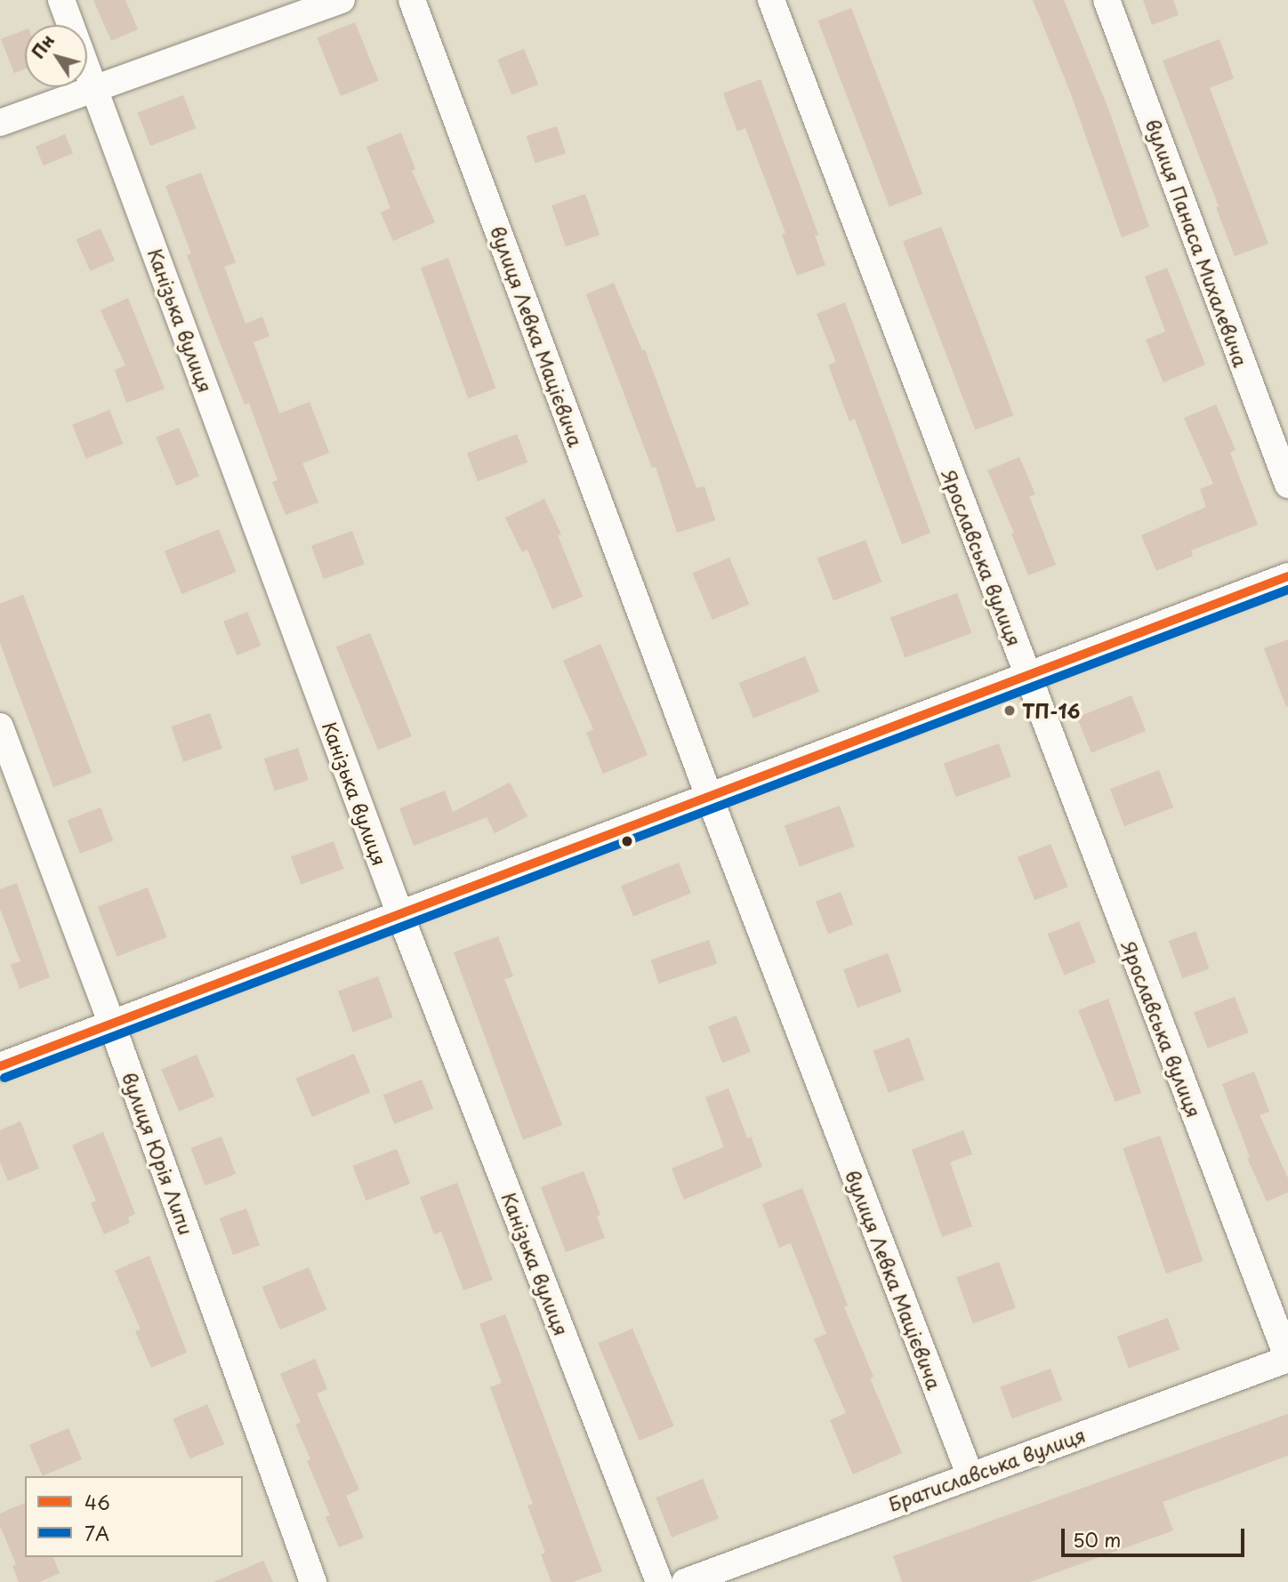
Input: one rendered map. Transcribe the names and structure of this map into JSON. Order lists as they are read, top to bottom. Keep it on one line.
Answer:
{"streets":{"street":["вулиця Панаса Михалевича","Канізька вулиця","вулиця Левка Мацієвича","Ярославська вулиця","вулиця Юрія Липи","Братиславська вулиця"]},"crossings":[["вулиця Левка Мацієвича","Братиславська вулиця"],["Ярославська вулиця","Братиславська вулиця"]],"places":["ТП-16"],"lines":["transit line 46","transit line 7А"],"legend":["46","7А"],"scale_bar":"50 m","north":"top left"}
